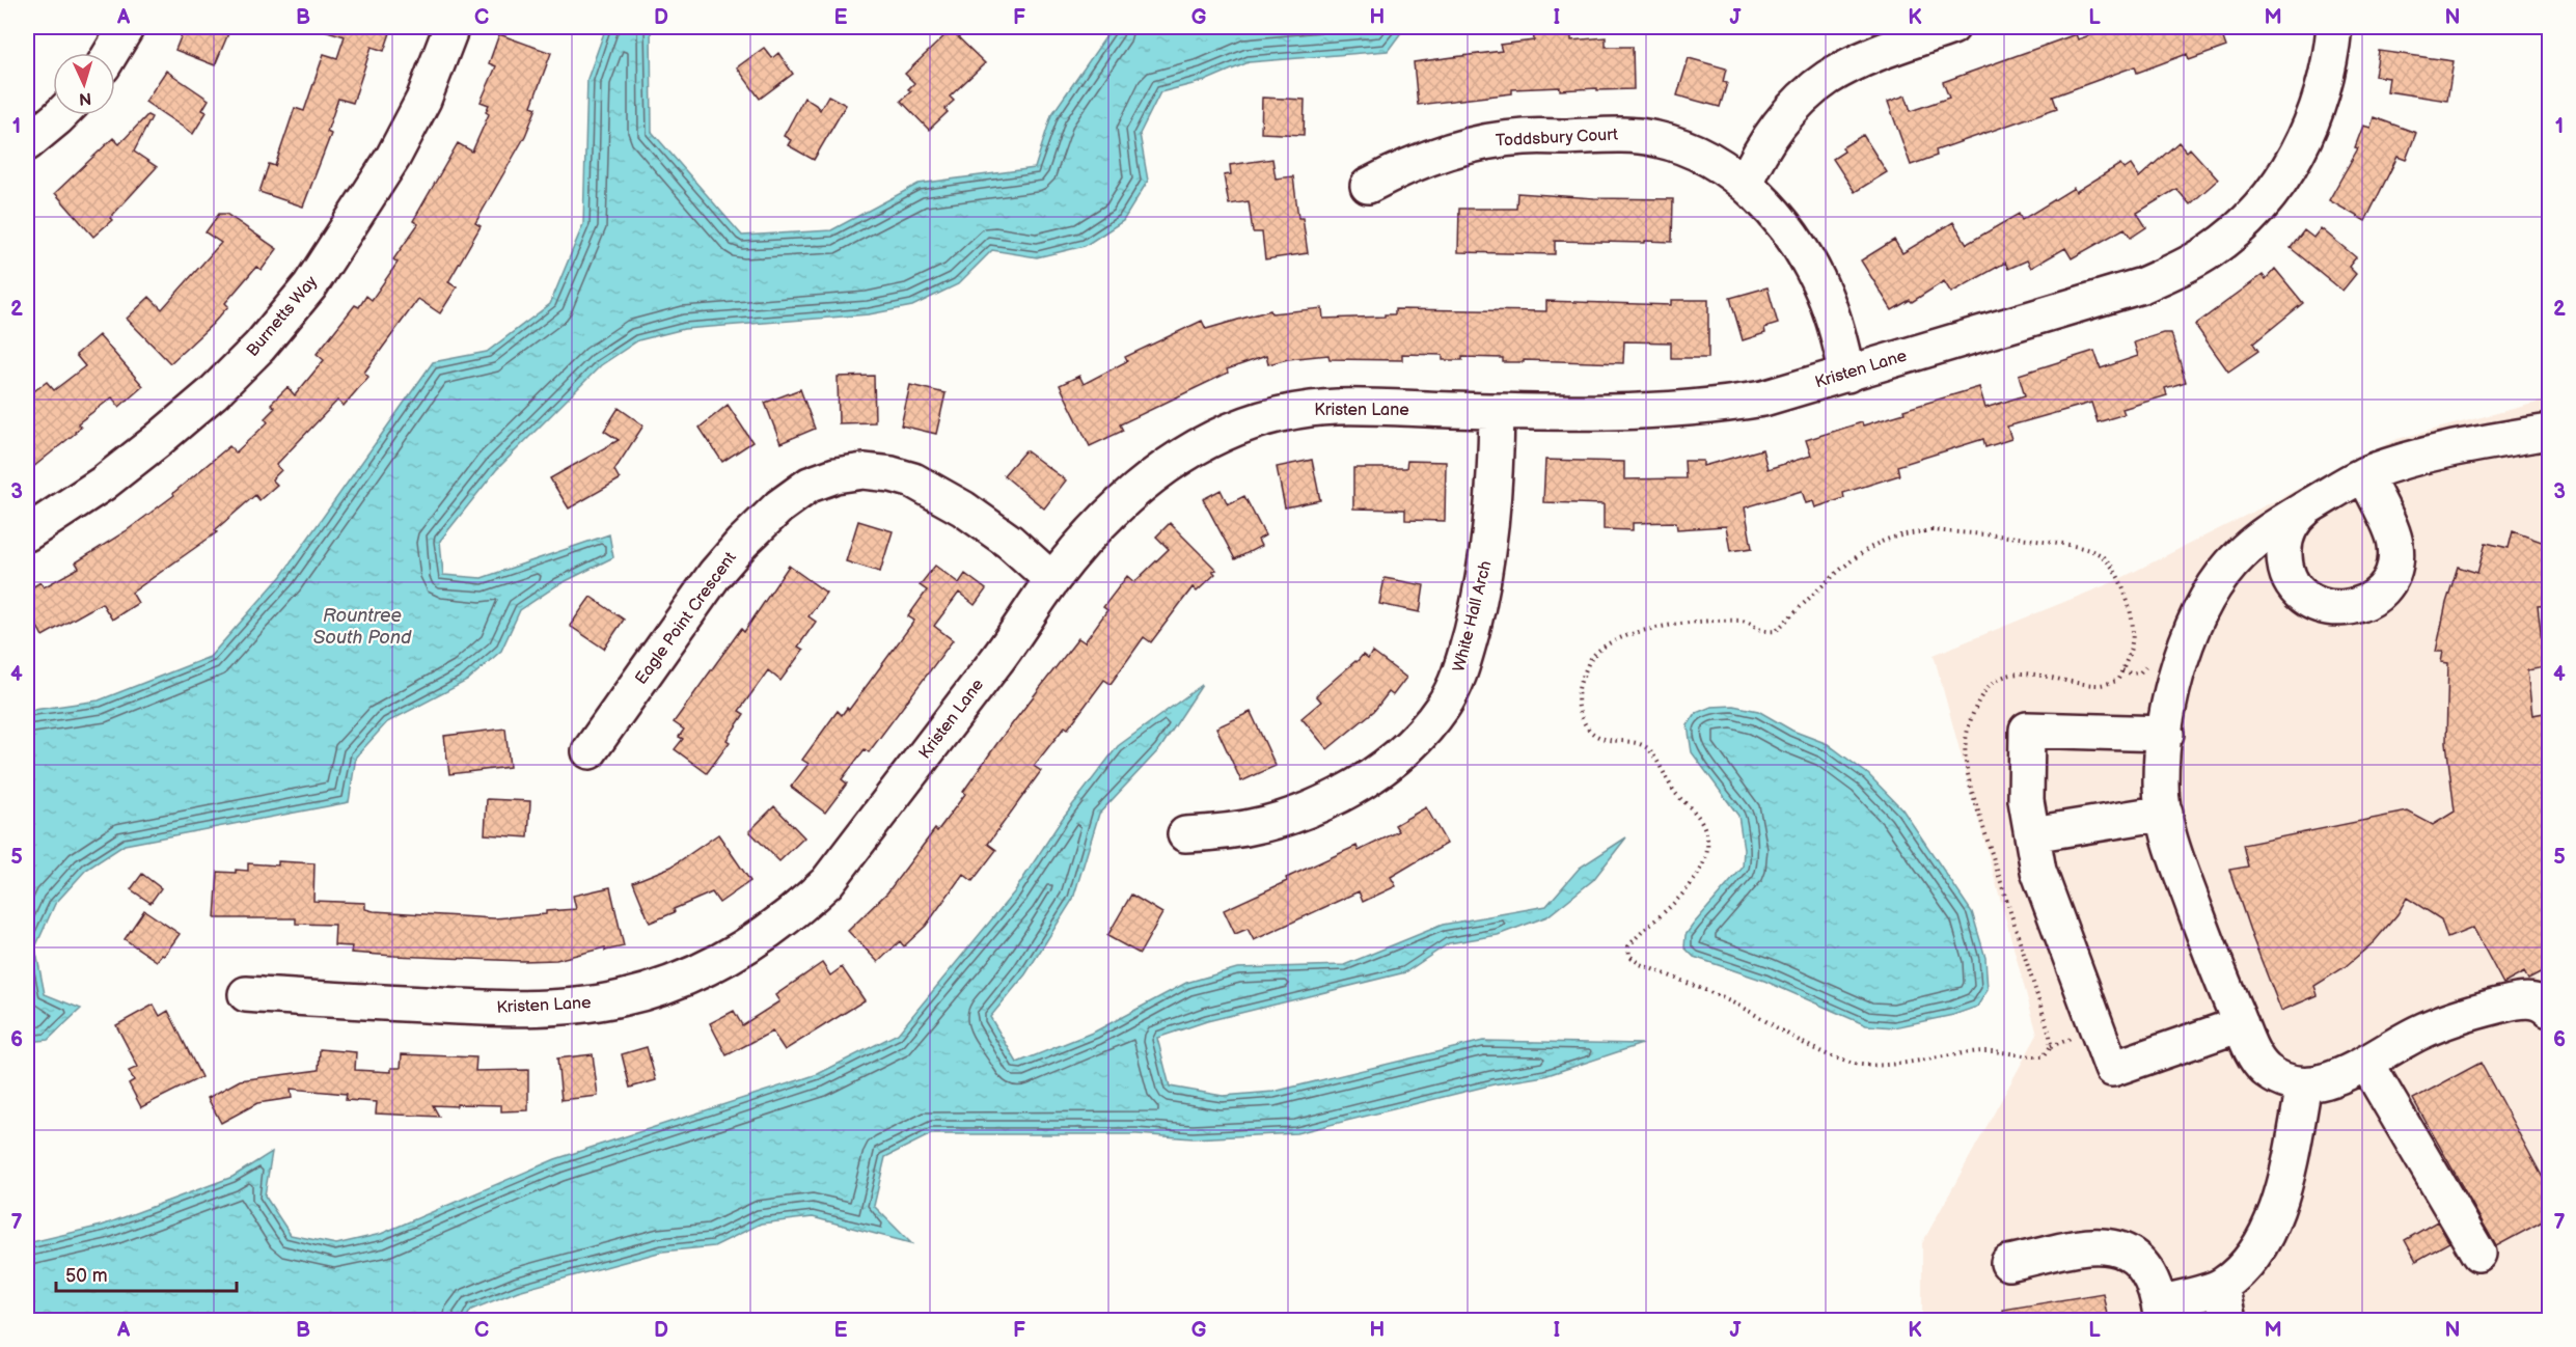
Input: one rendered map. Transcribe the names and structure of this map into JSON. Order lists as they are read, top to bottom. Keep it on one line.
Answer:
{"streets":{"street":["Toddsbury Court","Burnetts Way","Kristen Lane","White Hall Arch","Eagle Point Crescent"]},"crossings":[["Toddsbury Court","Kristen Lane"],["Kristen Lane","White Hall Arch"],["Kristen Lane","Eagle Point Crescent"]],"water":["Rountree South Pond"],"scale_bar":"50 m","north":"bottom","grid":{"columns":["A","B","C","D","E","F","G","H","I","J","K","L","M","N"],"rows":["1","2","3","4","5","6","7"]}}
